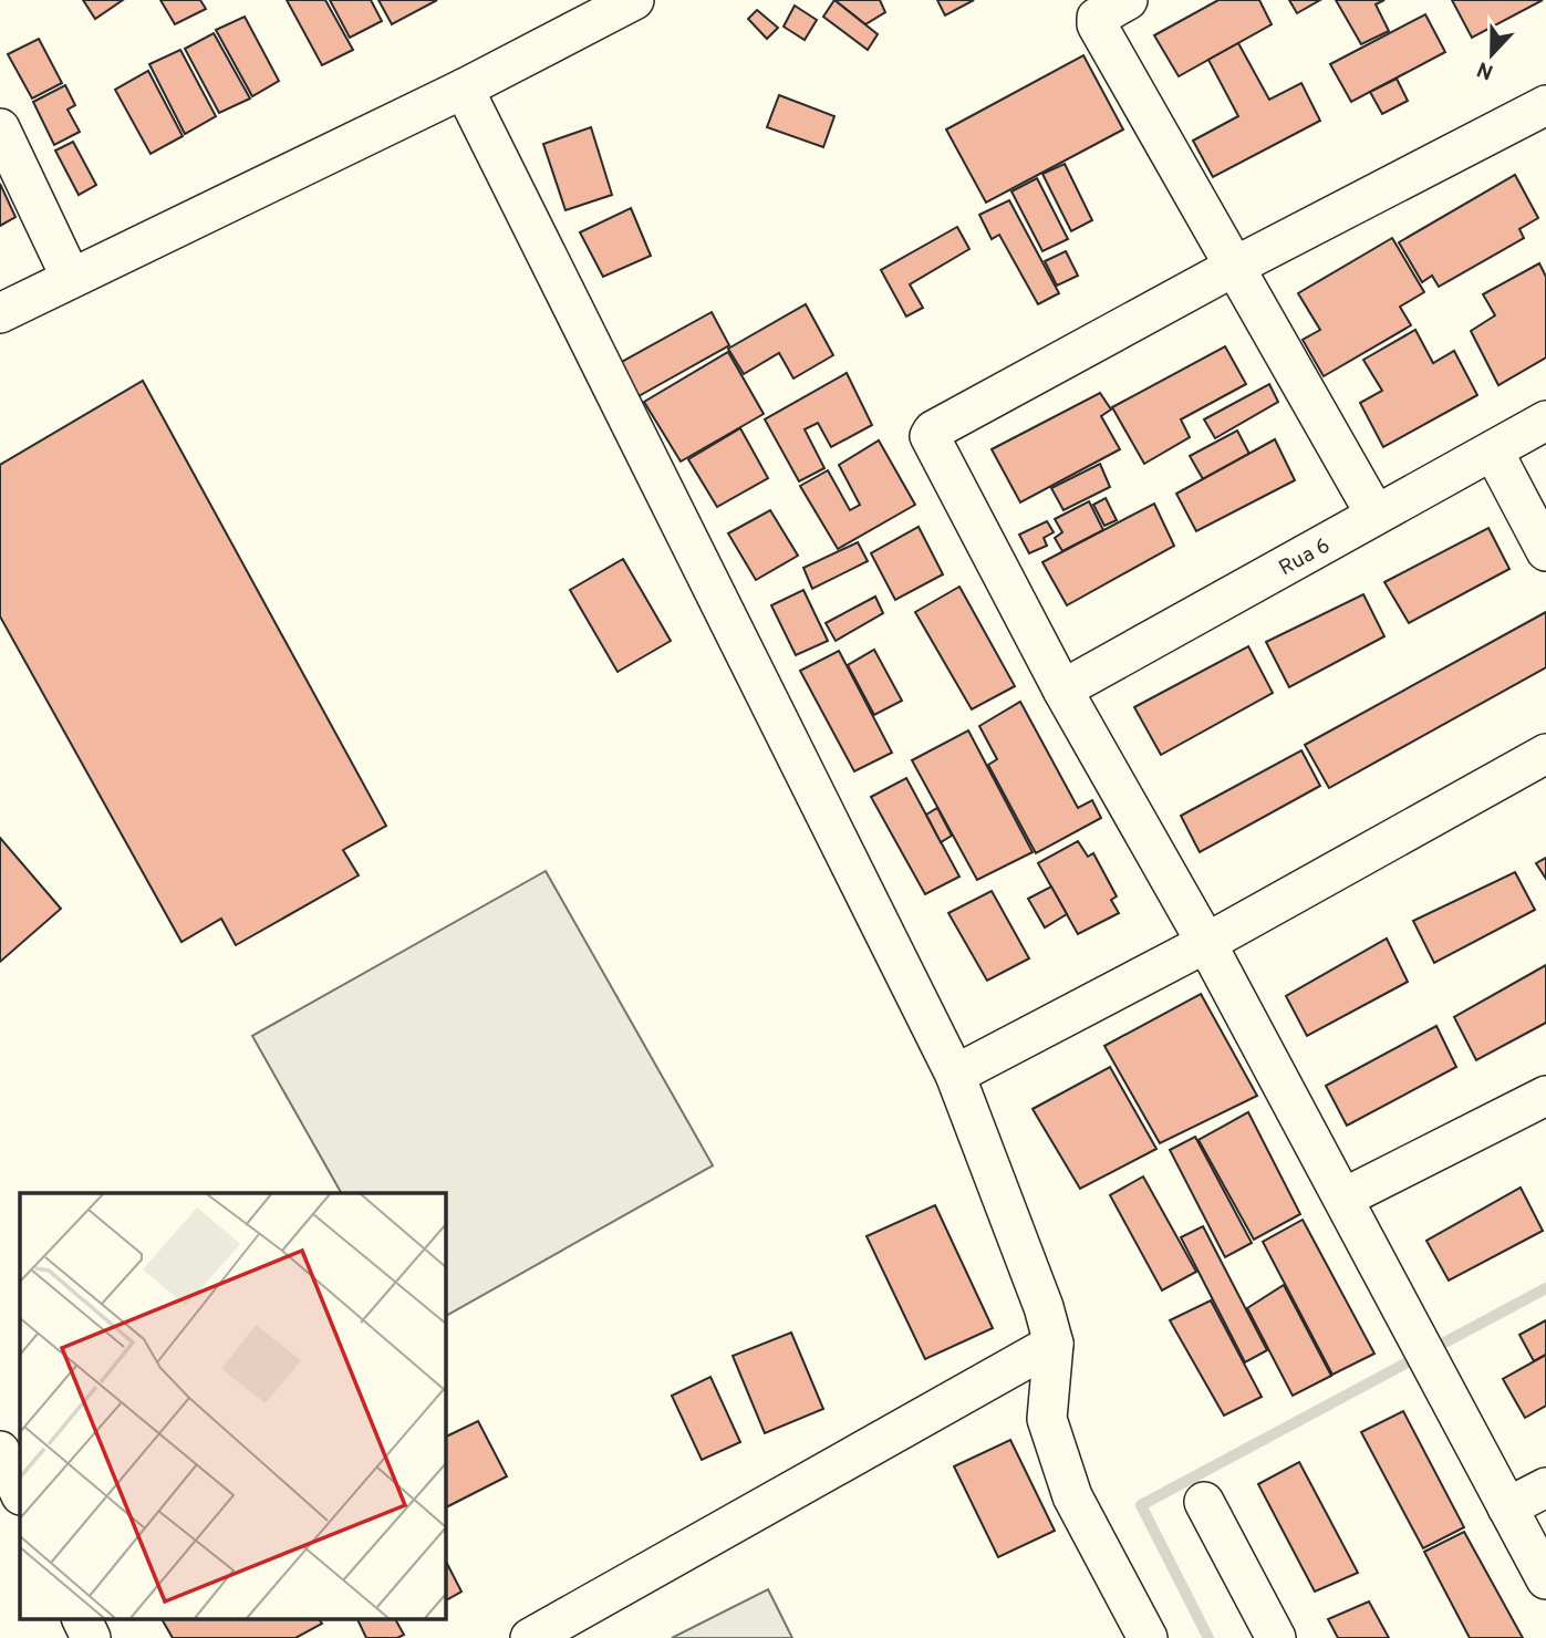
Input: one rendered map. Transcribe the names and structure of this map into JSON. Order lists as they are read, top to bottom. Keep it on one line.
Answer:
{"streets":{"street":["Rua 6"]},"north":"bottom"}
